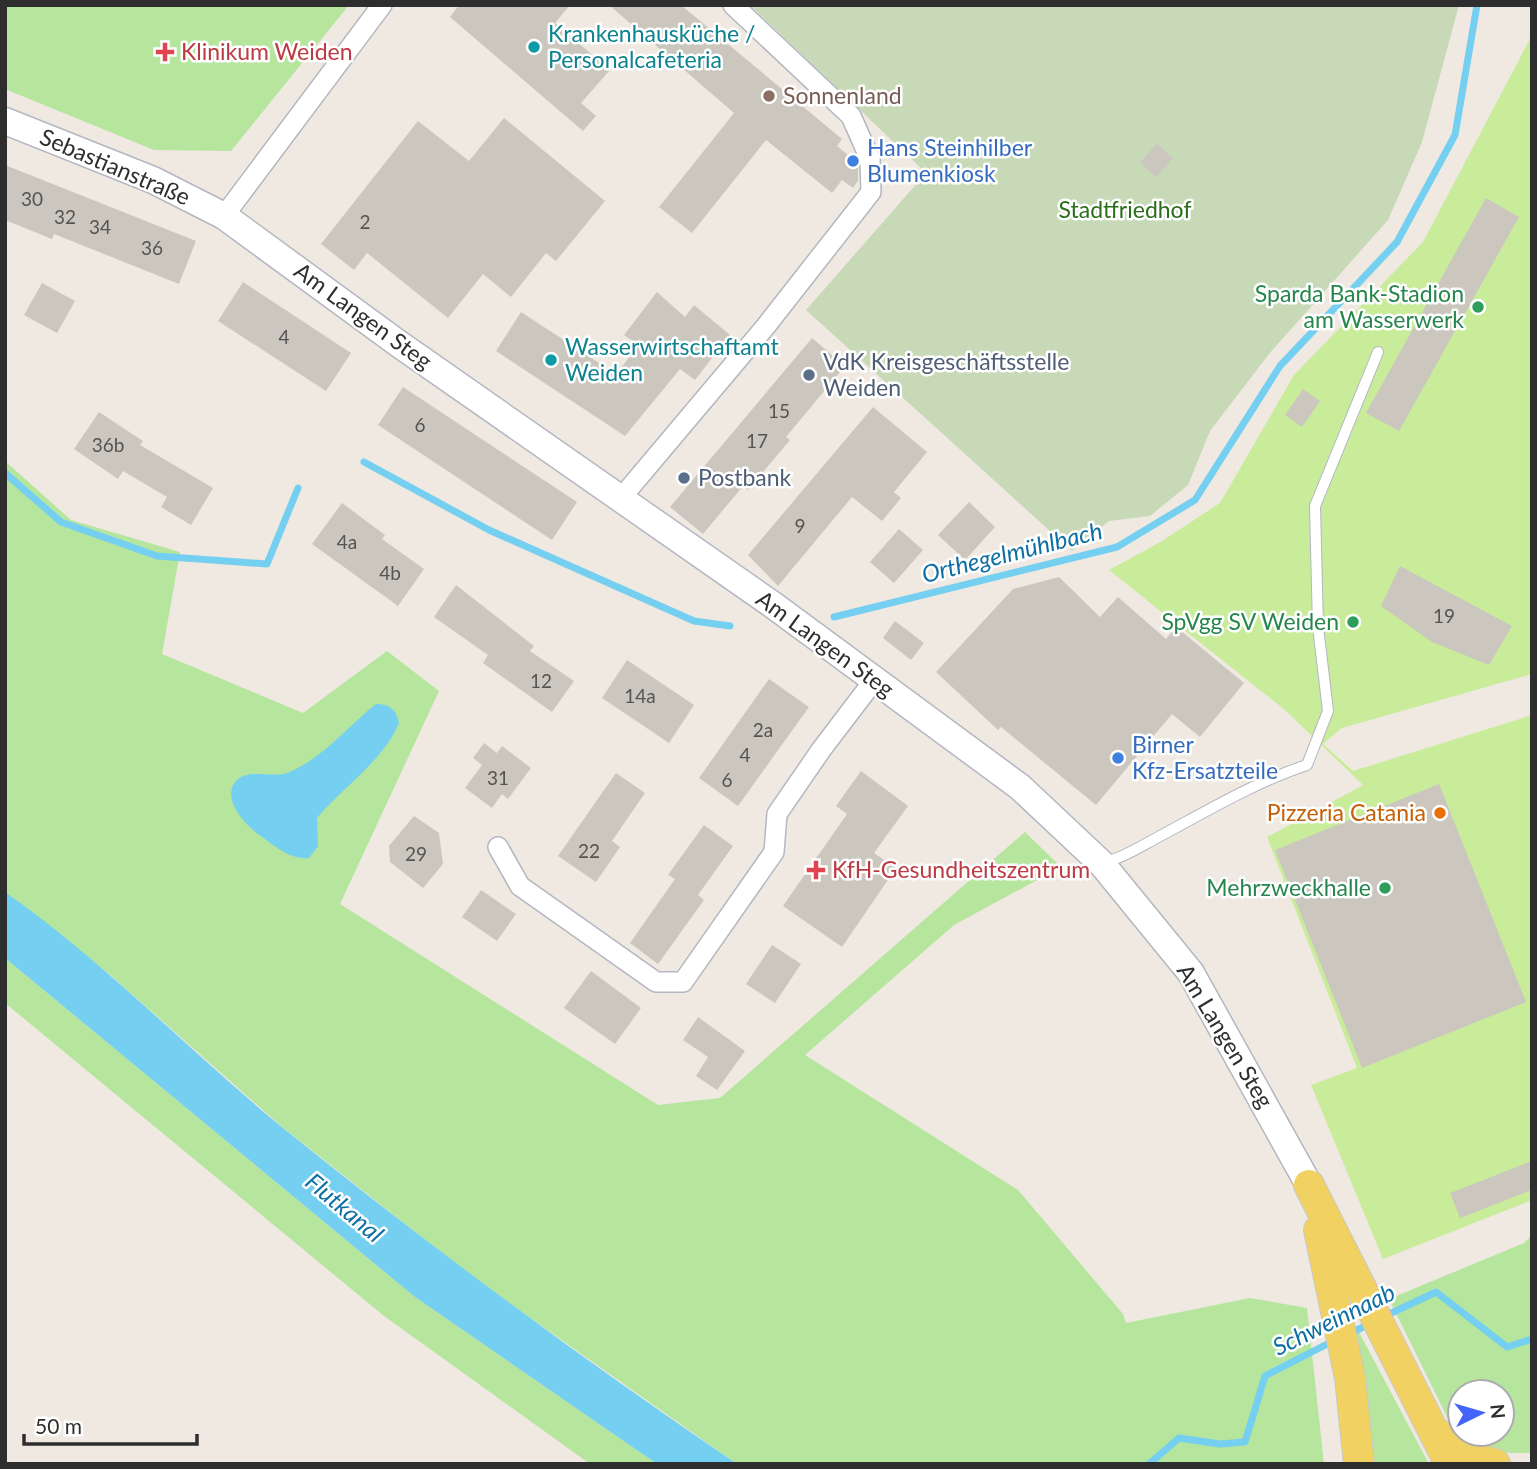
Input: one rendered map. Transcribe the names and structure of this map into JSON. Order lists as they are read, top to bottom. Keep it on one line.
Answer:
{"streets":{"street":["Sebastianstraße","Am Langen Steg"]},"crossings":[["Sebastianstraße","Am Langen Steg"]],"water":["Orthegelmühlbach","Flutkanal","Schweinnaab"],"parks":["Stadtfriedhof"],"places":{"other":["Krankenhausküche / Personalcafeteria","Sonnenland","Hans Steinhilber Blumenkiosk","Sparda Bank-Stadion am Wasserwerk","Wasserwirtschaftamt Weiden","VdK Kreisgeschäftsstelle Weiden","Postbank","SpVgg SV Weiden","Birner Kfz-Ersatzteile","Pizzeria Catania","Mehrzweckhalle"],"health":["Klinikum Weiden","KfH-Gesundheitszentrum"]},"house_numbers":["30","32","2","34","36","4","15","6","17","36b","9","4a","4b","19","12","14a","2a","4","31","6","22","29"],"scale_bar":"50 m","north":"right"}
